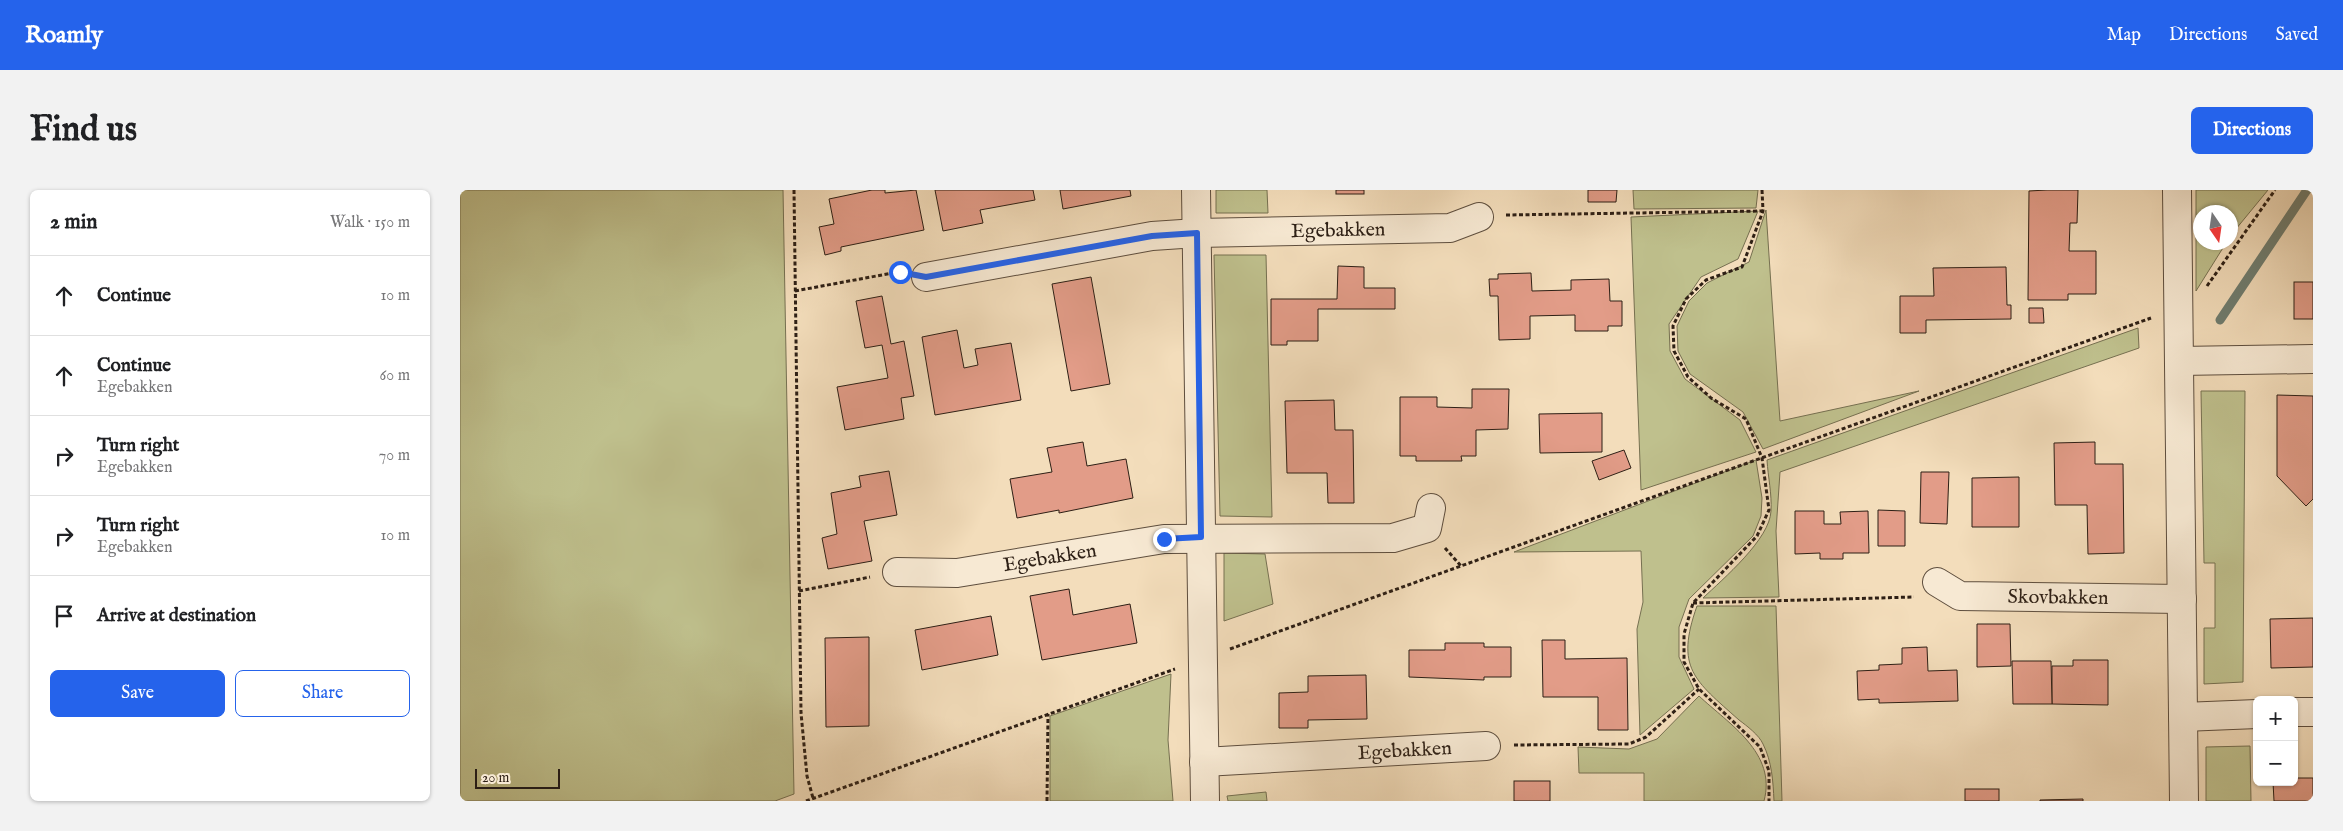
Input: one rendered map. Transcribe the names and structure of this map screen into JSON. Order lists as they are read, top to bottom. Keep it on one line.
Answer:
{"streets":{"street":["Egebakken","Skovbakken"]},"scale_bar":"20 m","north":"bottom","page":{"header":"Roamly","nav":["Map","Directions","Saved"],"buttons":["Directions",["Save","Share"]],"title":"Find us","heading":["2 min","Walk · 150 m"],"list":[["Continue","10 m"],["Continue","Egebakken","60 m"],["Turn right","Egebakken","70 m"],["Turn right","Egebakken","10 m"],"Arrive at destination"],"map_buttons":["+","−"],"scale":"20 m"}}
